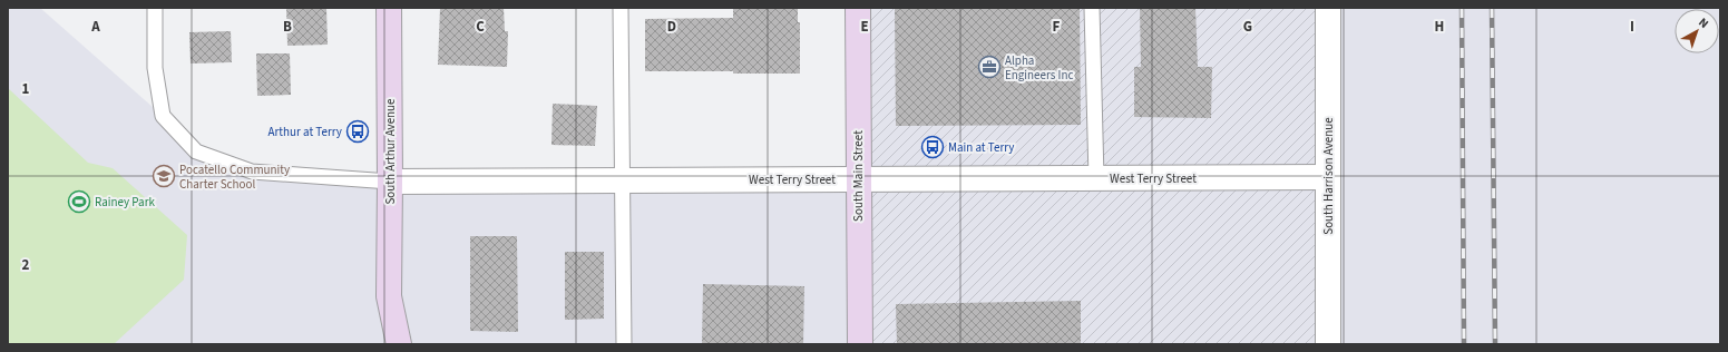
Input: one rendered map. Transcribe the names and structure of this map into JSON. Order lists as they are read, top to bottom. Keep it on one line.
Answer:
{"streets":{"main road":["South Arthur Avenue","South Main Street"],"street":["South Harrison Avenue","West Terry Street"]},"crossings":[["South Arthur Avenue","West Terry Street"],["South Main Street","West Terry Street"],["South Harrison Avenue","West Terry Street"]],"places":{"office":["Alpha Engineers Inc"],"bus stop":["Arthur at Terry","Main at Terry"],"school or university":["Pocatello Community Charter School"],"sports":["Rainey Park"]},"north":"top right","grid":{"columns":["A","B","C","D","E","F","G","H","I"],"rows":["1","2"]}}
